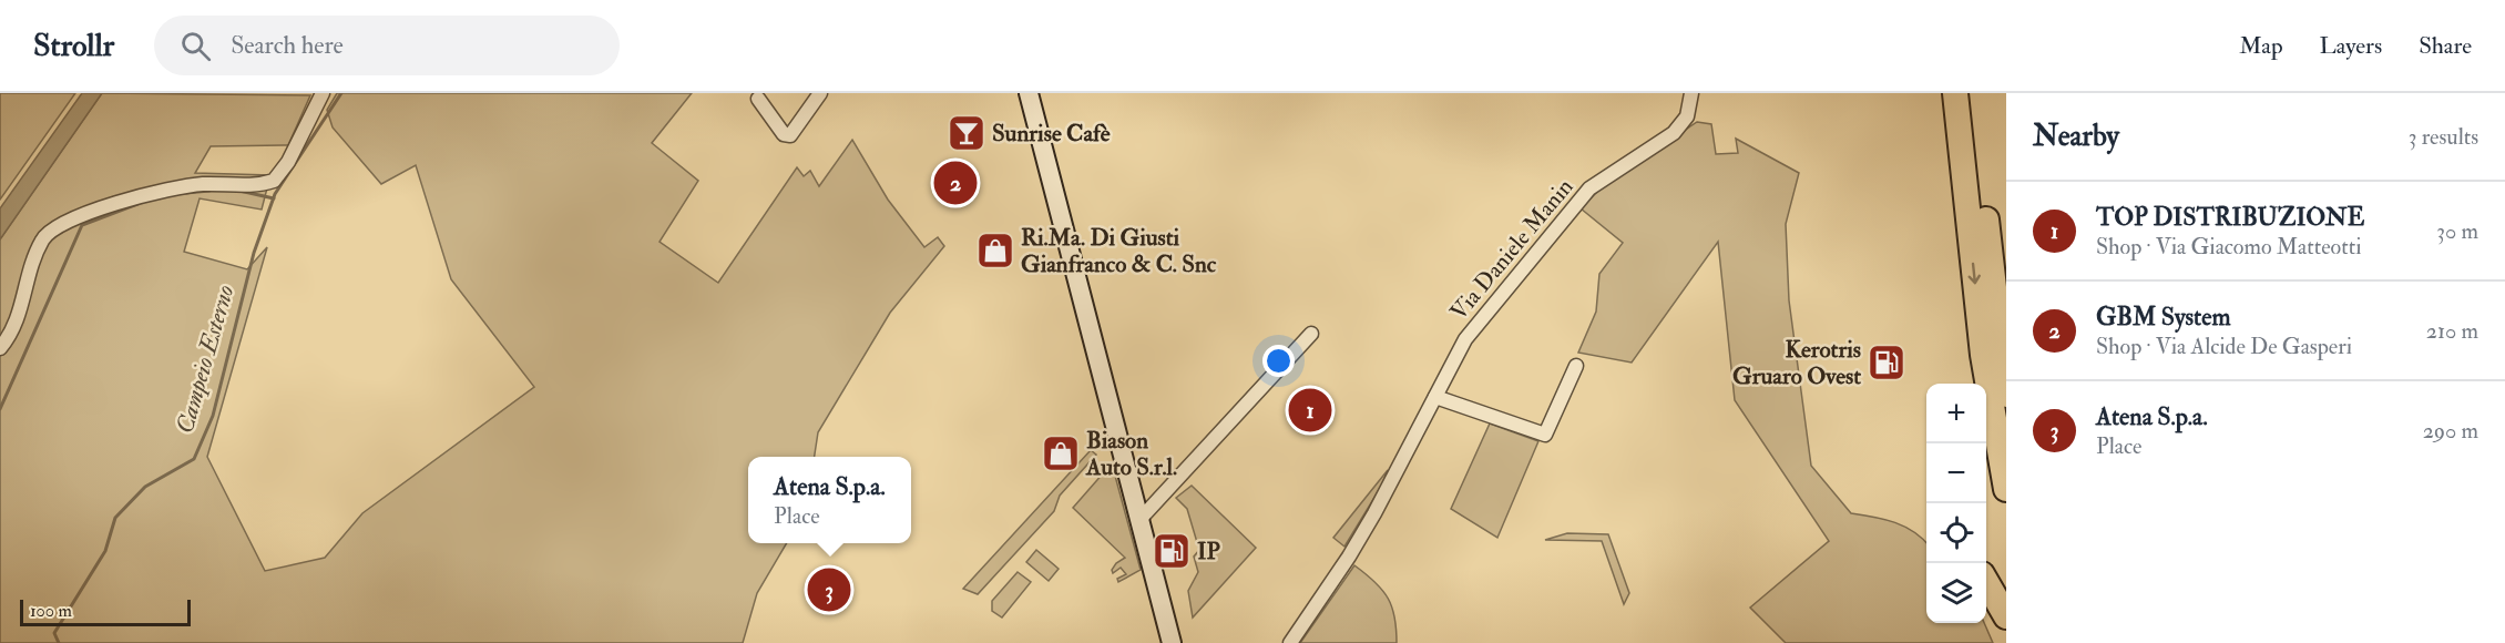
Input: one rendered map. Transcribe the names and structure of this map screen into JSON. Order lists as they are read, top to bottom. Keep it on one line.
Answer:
{"streets":{"street":["Via Daniele Manin"]},"water":["Campeio Esterno"],"places":{"bar":["Sunrise Cafè"],"shop":["Ri.Ma. Di Giusti Gianfranco & C. Snc","Biason Auto S.r.l."],"fuel station":["Kerotris Gruaro Ovest","IP"]},"scale_bar":"100 m","page":{"header":"Strollr","search":"Search here","nav":["Map","Layers","Share"],"heading":["Nearby","3 results"],"pins":["2","1","3"],"list":[{"mark":"1","name":"TOP DISTRIBUZIONE","note":"Shop · Via Giacomo Matteotti","value":"30 m"},{"mark":"2","name":"GBM System","note":"Shop · Via Alcide De Gasperi","value":"210 m"},{"mark":"3","name":"Atena S.p.a.","note":"Place","value":"290 m"}],"map_buttons":["+","−"],"popup":["Atena S.p.a.","Place"],"scale":"100 m"}}
